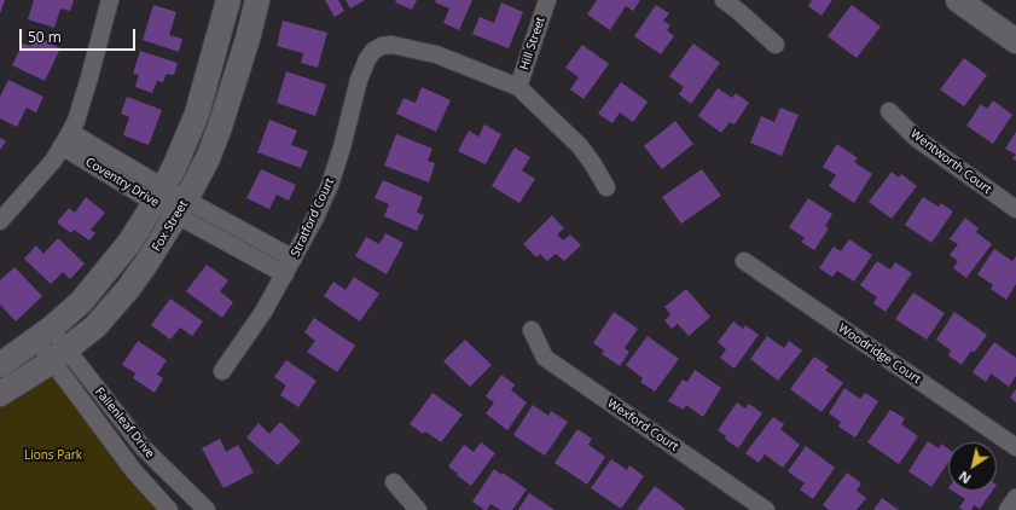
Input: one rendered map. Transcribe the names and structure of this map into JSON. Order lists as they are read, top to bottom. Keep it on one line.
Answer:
{"streets":{"street":["Hill Street","Wentworth Court","Coventry Drive","Stratford Court","Fox Street","Woodridge Court","Fallenleaf Drive","Wexford Court"]},"crossings":[["Hill Street","Stratford Court"],["Coventry Drive","Stratford Court"],["Coventry Drive","Fox Street"],["Fox Street","Fallenleaf Drive"]],"parks":["Lions Park"],"scale_bar":"50 m","north":"bottom left"}
